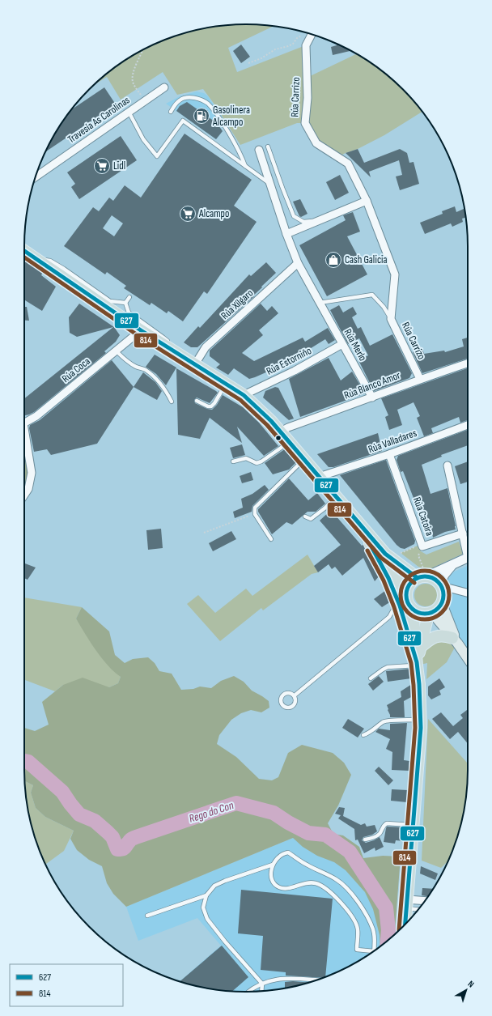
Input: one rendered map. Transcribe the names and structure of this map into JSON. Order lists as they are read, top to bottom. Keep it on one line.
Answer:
{"streets":{"street":["Rúa Carrizo","Travesía As Carolinas","Rúa Xílgaro","Rúa Merlo","Rúa Estorniño","Rúa Coca","Rúa Blanco Amor","Rúa Valladares","Rúa Catoira"]},"crossings":[["Rúa Carrizo","Rúa Blanco Amor"],["Rúa Merlo","Rúa Estorniño"],["Rúa Merlo","Rúa Blanco Amor"],["Rúa Valladares","Rúa Catoira"]],"water":["Rego do Con"],"places":{"fuel station":["Gasolinera Alcampo"],"supermarket":["Lidl","Alcampo"],"shop":["Cash Galicia"]},"lines":["transit line 627","transit line 814"],"legend":["627","814"],"north":"top right"}
